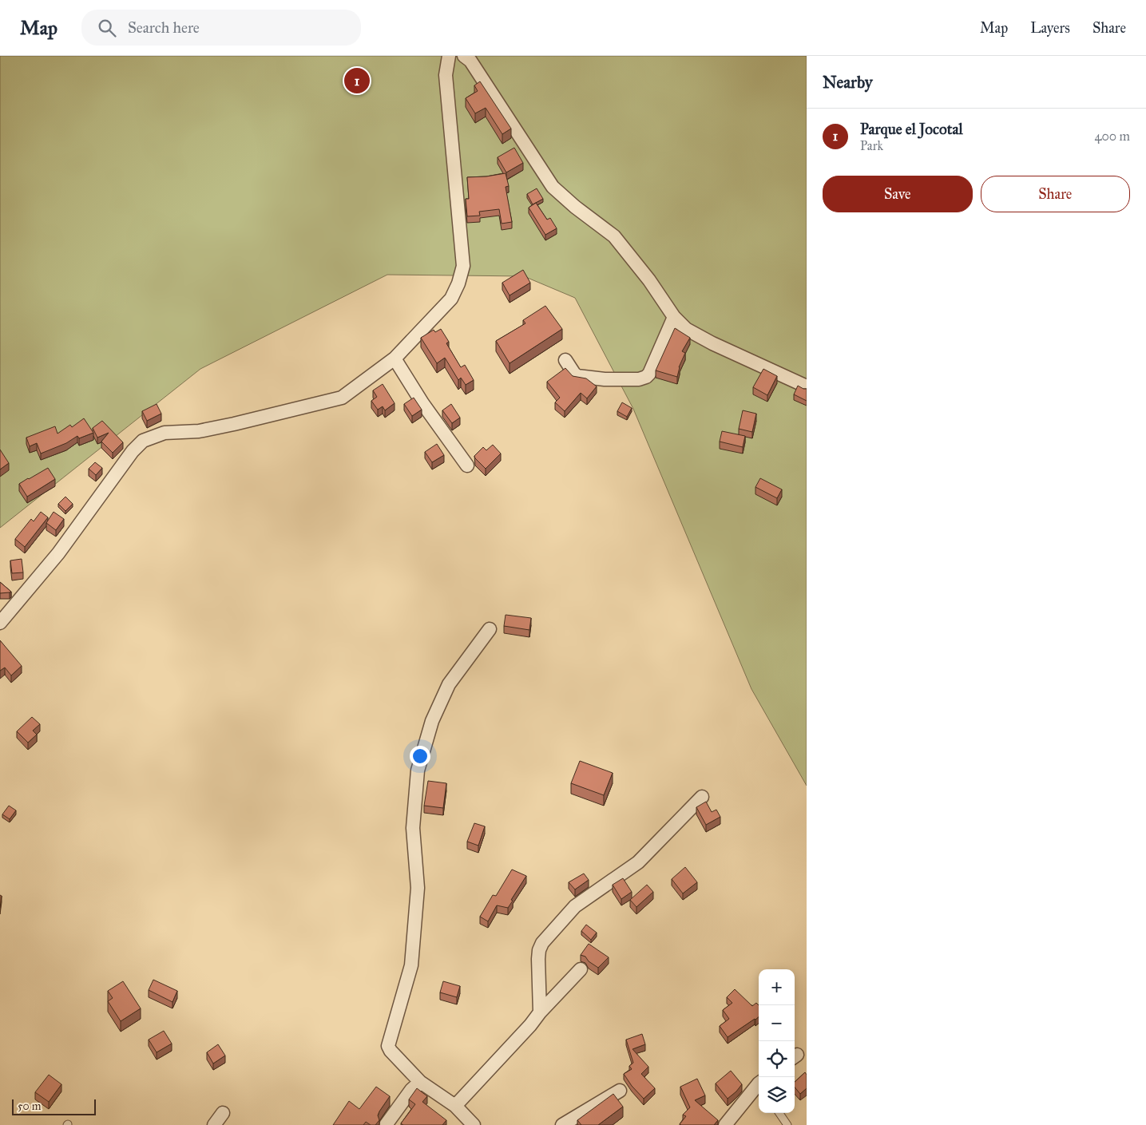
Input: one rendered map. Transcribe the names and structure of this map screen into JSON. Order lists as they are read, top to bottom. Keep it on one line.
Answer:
{"scale_bar":"50 m","page":{"header":"Map","search":"Search here","nav":["Map","Layers","Share"],"heading":"Nearby","pins":"1","list":[{"mark":"1","name":"Parque el Jocotal","note":"Park","value":"400 m"}],"buttons":["Save","Share"],"map_buttons":["+","−"],"scale":"50 m"}}
